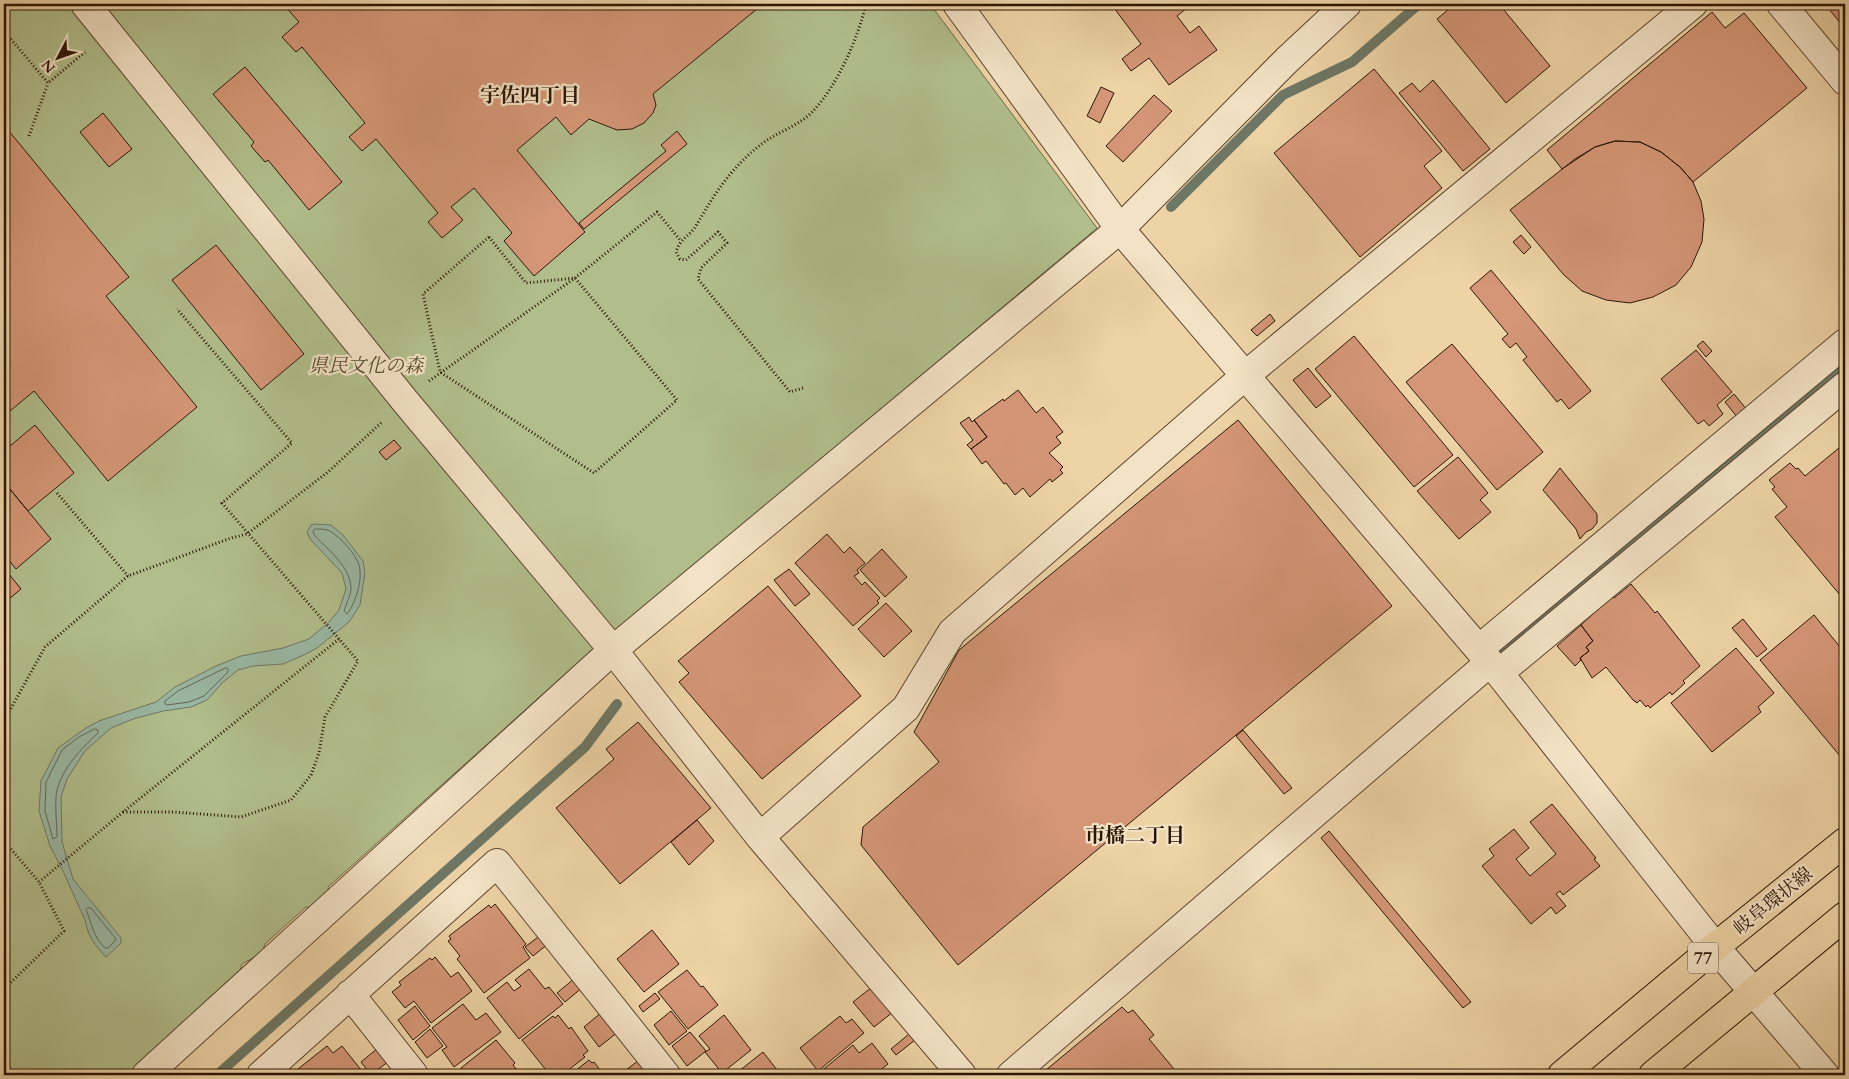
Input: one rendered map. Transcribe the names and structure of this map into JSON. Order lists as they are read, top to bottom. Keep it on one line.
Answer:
{"streets":{"main road":["岐阜環状線","77"]},"districts":["宇佐四丁目","市橋二丁目"],"parks":["県民文化の森"],"north":"bottom left"}
